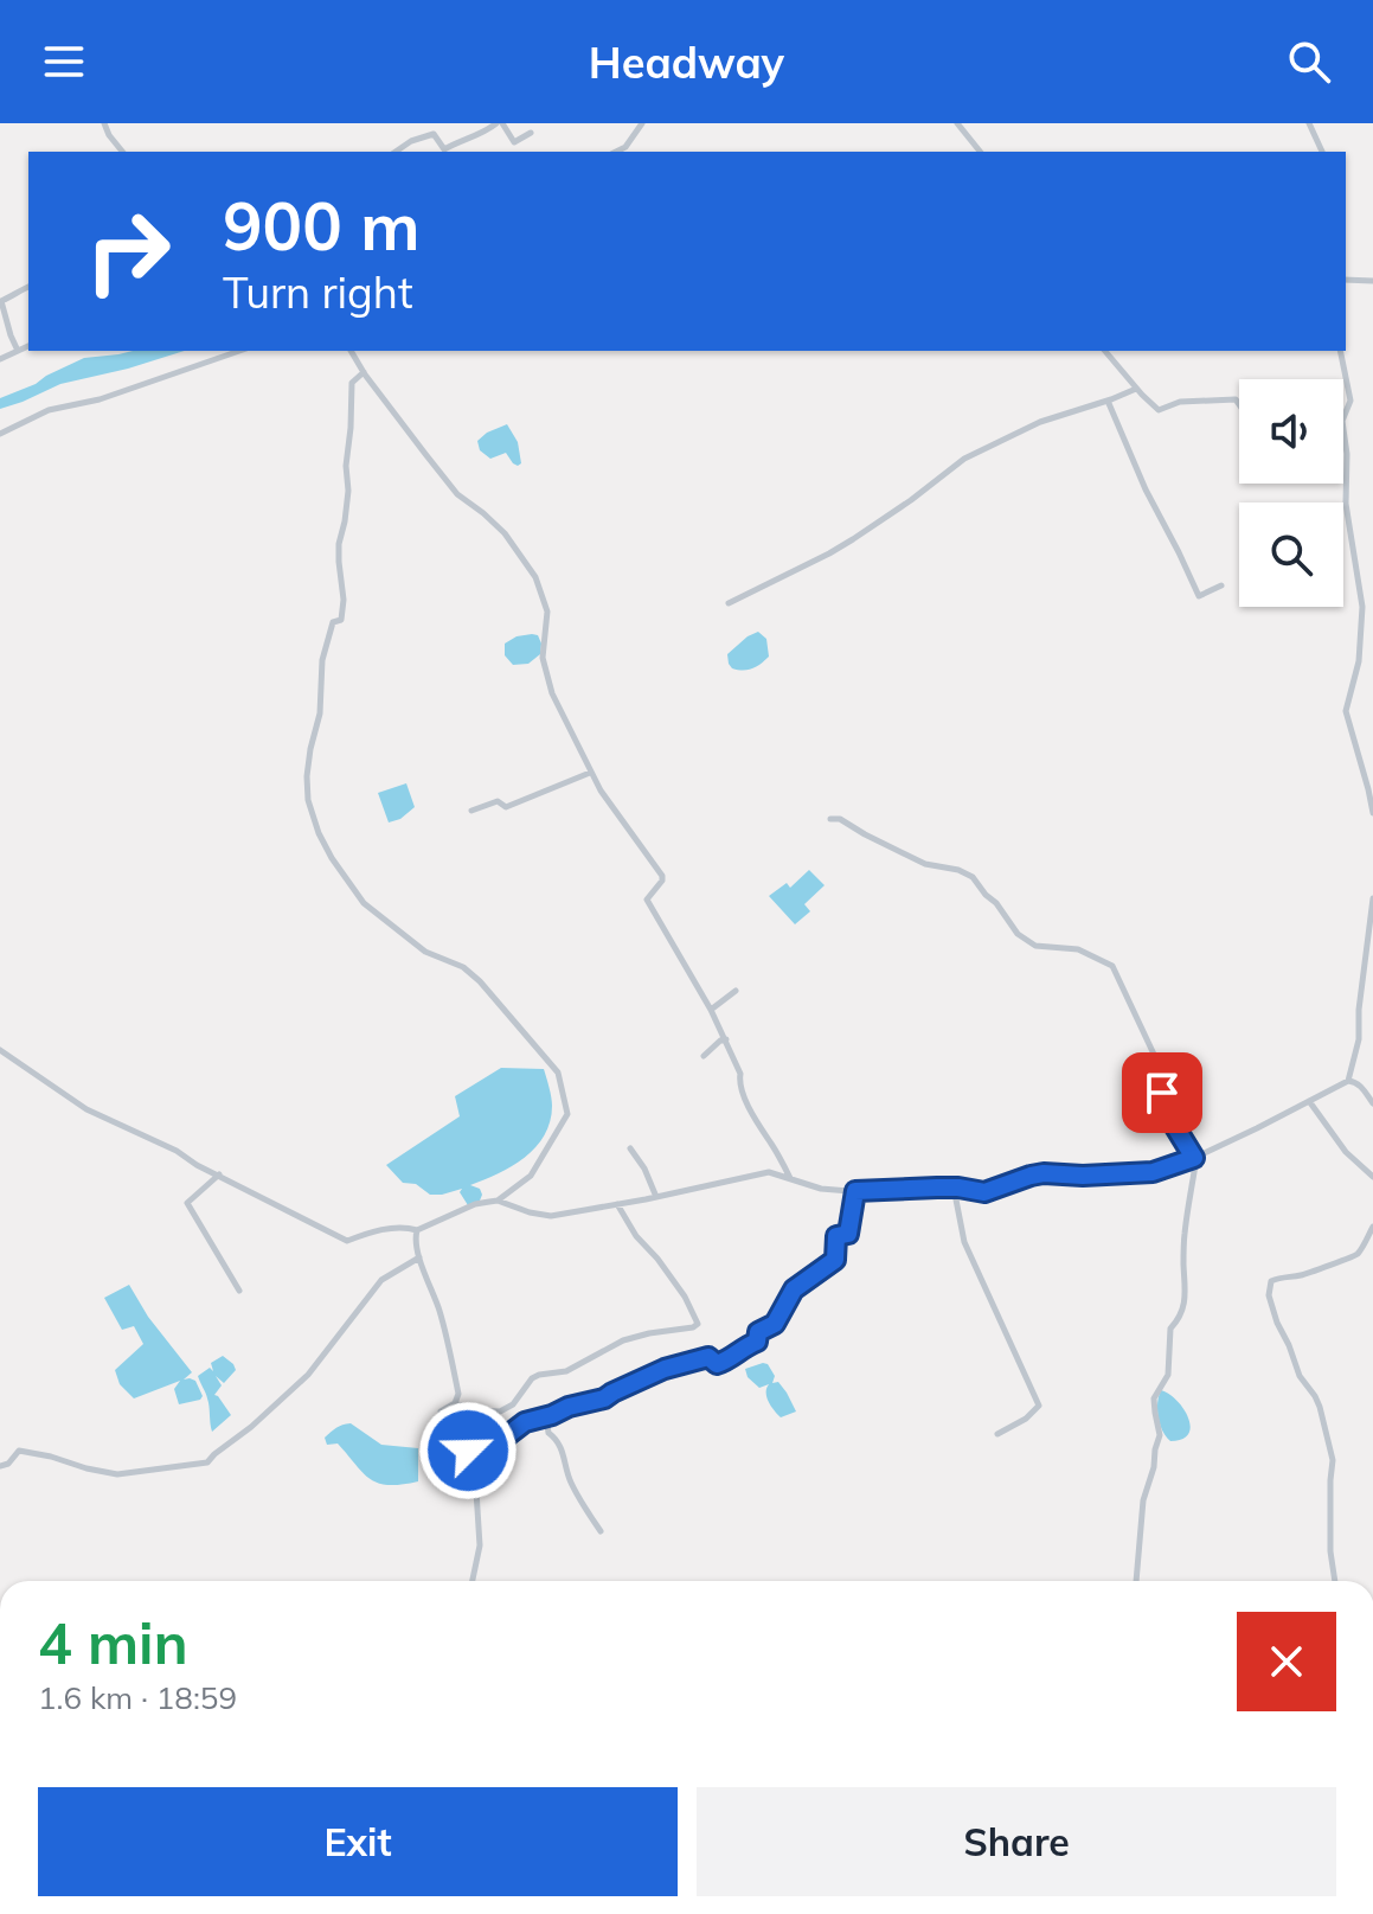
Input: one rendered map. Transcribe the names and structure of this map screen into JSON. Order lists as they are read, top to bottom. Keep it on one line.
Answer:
{"page":{"header":"Headway","turn":["900 m","Turn right"],"heading":["4 min","1.6 km · 18:59"],"buttons":["Exit","Share"]}}
